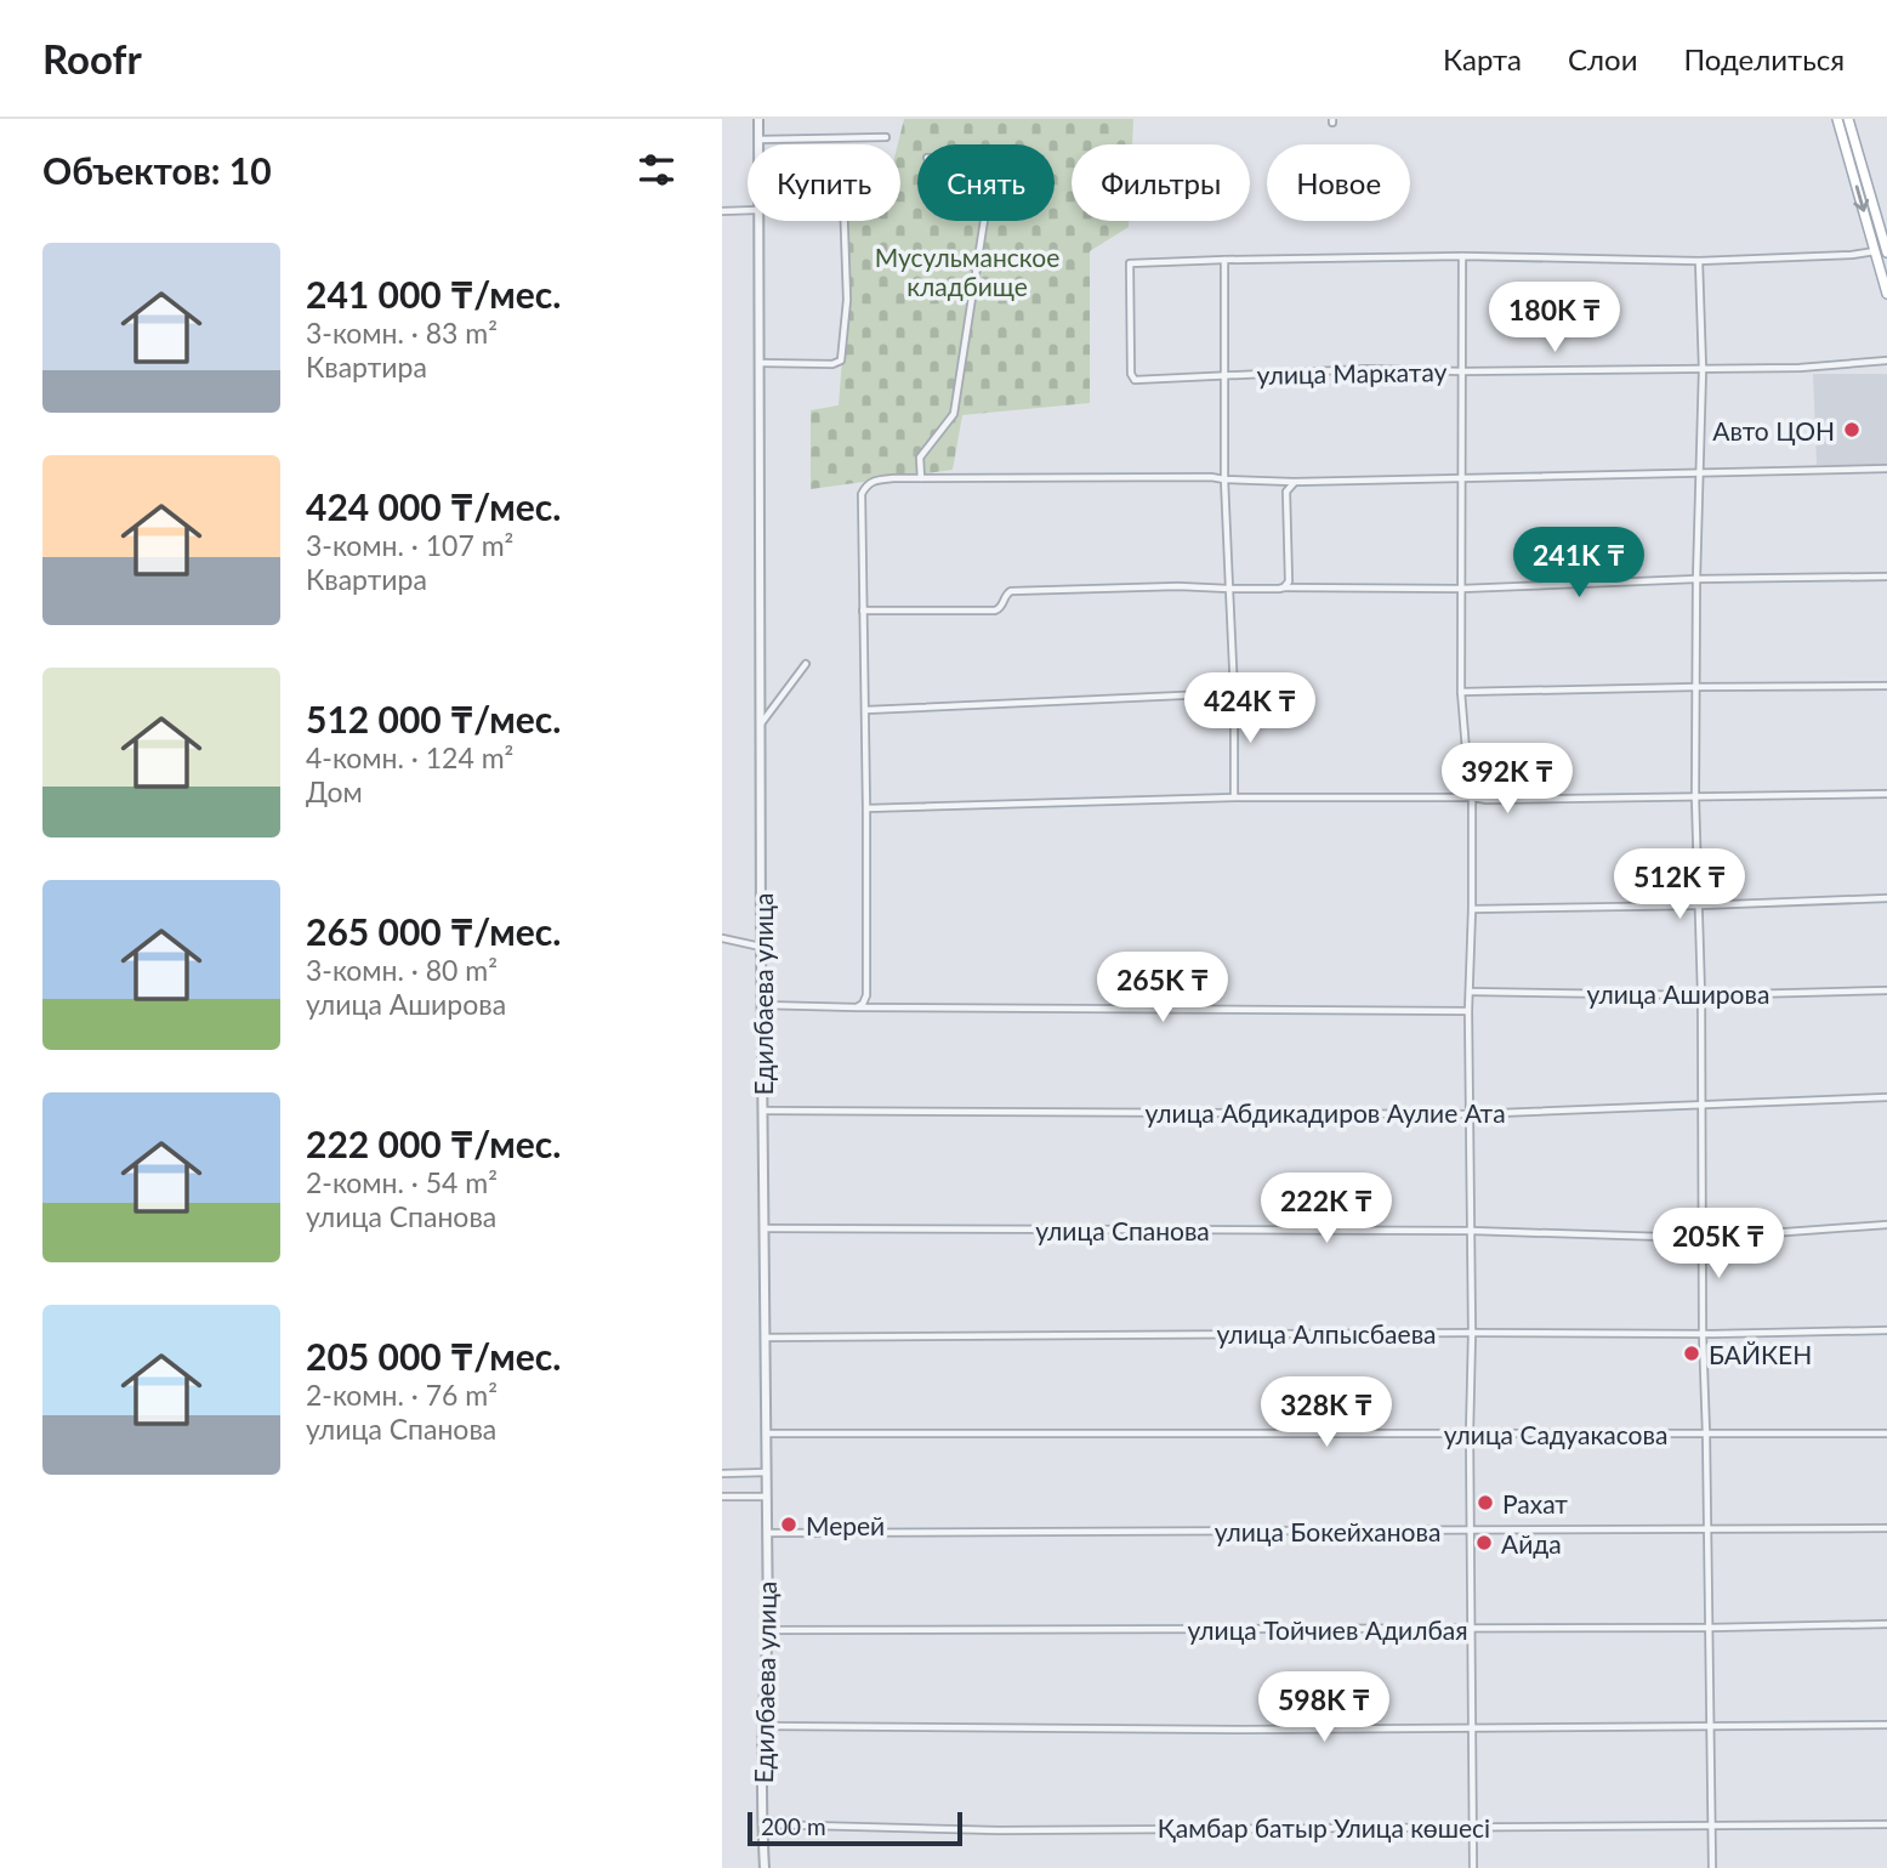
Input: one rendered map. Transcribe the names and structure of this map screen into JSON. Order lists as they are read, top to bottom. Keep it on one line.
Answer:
{"streets":{"street":["улица Маркатау","улица Аширова","Едилбаева улица","улица Абдикадиров Аулие Ата","улица Спанова","улица Алпысбаева","улица Садуакасова","улица Бокейханова","улица Тойчиев Адилбая","Қамбар батыр Улица көшесі"]},"crossings":[["Едилбаева улица","улица Абдикадиров Аулие Ата"],["Едилбаева улица","улица Спанова"],["Едилбаева улица","улица Алпысбаева"],["Едилбаева улица","улица Садуакасова"],["Едилбаева улица","улица Бокейханова"],["Едилбаева улица","улица Тойчиев Адилбая"],["Едилбаева улица","Қамбар батыр Улица көшесі"]],"parks":["Мусульманское кладбище"],"places":["Авто ЦОН","БАЙКЕН","Рахат","Мерей","Айда"],"scale_bar":"200 m","page":{"header":"Roofr","nav":["Карта","Слои","Поделиться"],"heading":"Объектов: 10","chip":["Купить","Снять","Фильтры","Новое"],"list":[{"name":"241 000 ₸/мес.","note":"3-комн. · 83 m² · Квартира"},{"name":"424 000 ₸/мес.","note":"3-комн. · 107 m² · Квартира"},{"name":"512 000 ₸/мес.","note":"4-комн. · 124 m² · Дом"},{"name":"265 000 ₸/мес.","note":"3-комн. · 80 m² · улица Аширова"},{"name":"222 000 ₸/мес.","note":"2-комн. · 54 m² · улица Спанова"},{"name":"205 000 ₸/мес.","note":"2-комн. · 76 m² · улица Спанова"}],"price":["180K ₸","241K ₸","424K ₸","392K ₸","512K ₸","265K ₸","222K ₸","205K ₸","328K ₸","598K ₸"],"scale":"200 m"}}
